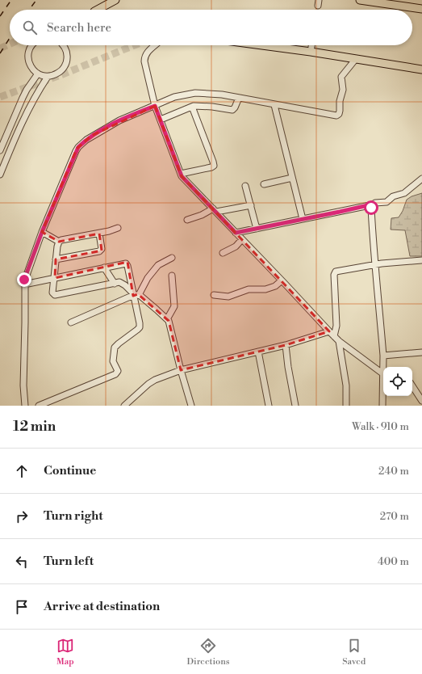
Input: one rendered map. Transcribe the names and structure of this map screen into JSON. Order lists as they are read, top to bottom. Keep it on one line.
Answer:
{"page":{"search":"Search here","heading":["12 min","Walk · 910 m"],"list":[["Continue","240 m"],["Turn right","270 m"],["Turn left","400 m"],"Arrive at destination"],"nav":["Map","Directions","Saved"]}}
